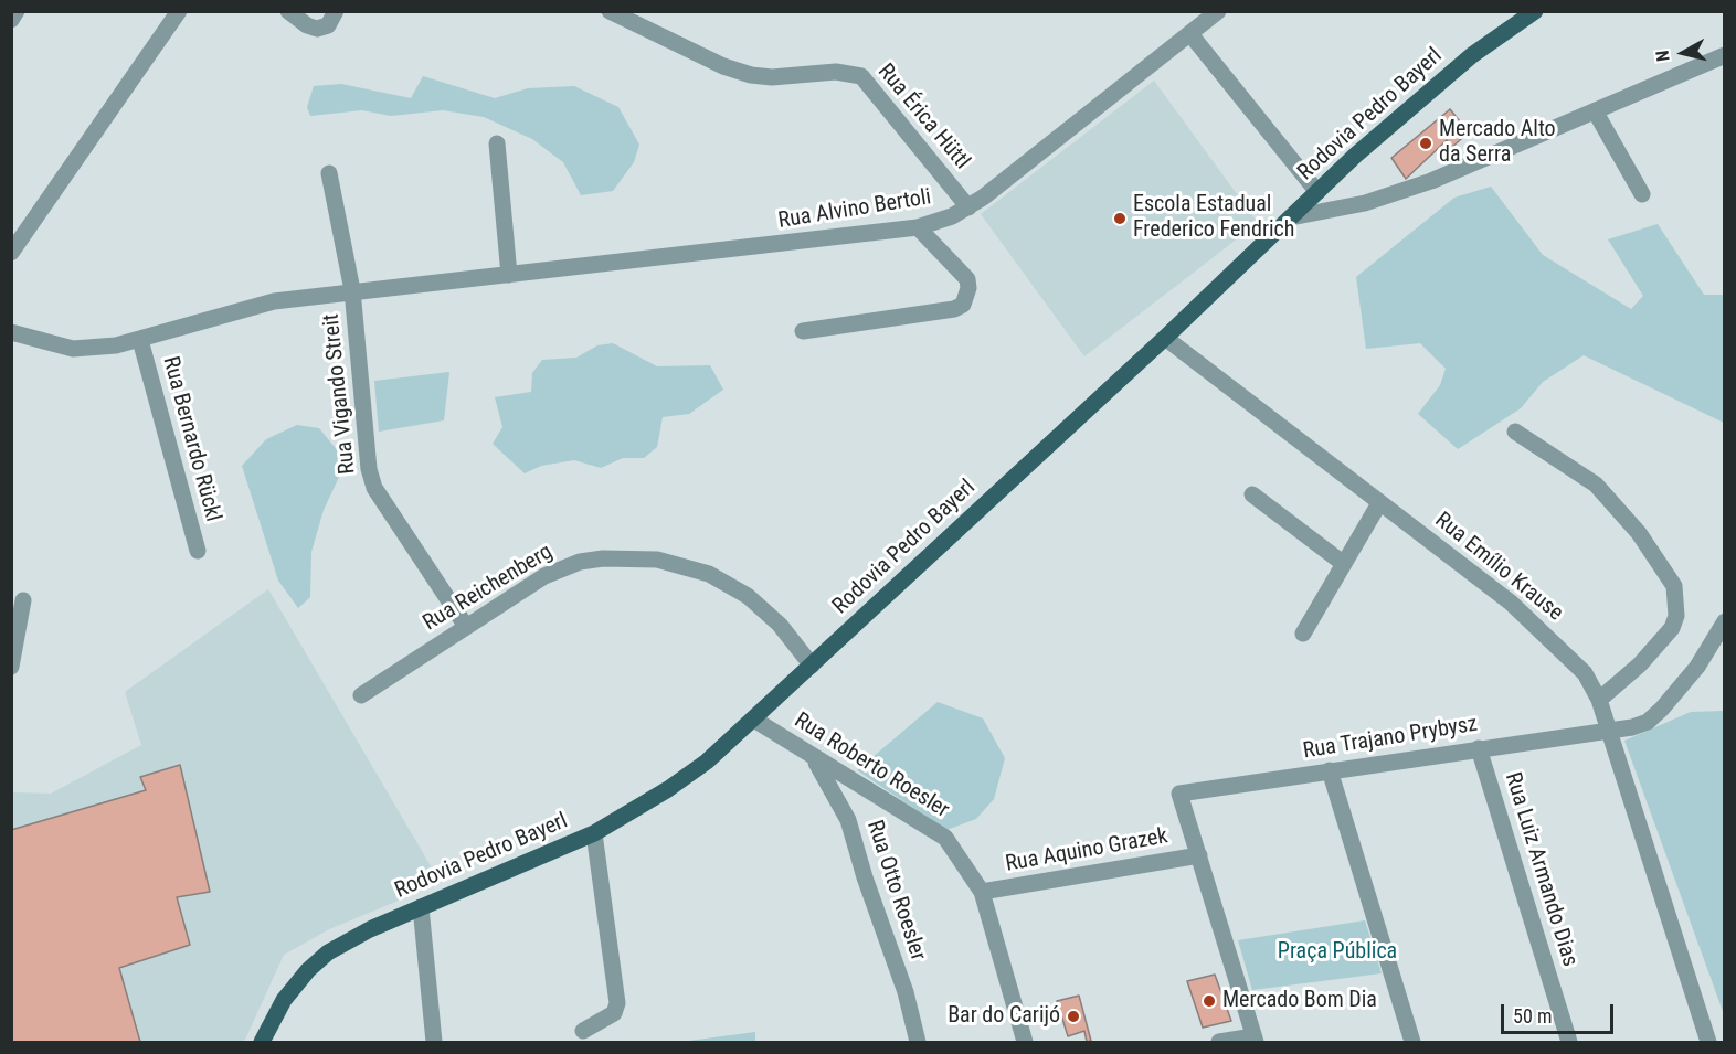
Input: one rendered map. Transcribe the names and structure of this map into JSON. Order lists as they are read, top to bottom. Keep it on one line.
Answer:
{"streets":{"main road":["Rodovia Pedro Bayerl"],"street":["Rua Érica Hüttl","Rua Alvino Bertoli","Rua Vigando Streit","Rua Bernardo Rückl","Rua Emílio Krause","Rua Reichenberg","Rua Trajano Prybysz","Rua Roberto Roesler","Rua Aquino Grazek","Rua Luiz Armando Dias","Rua Otto Roesler"]},"crossings":[["Rodovia Pedro Bayerl","Rua Emílio Krause"],["Rodovia Pedro Bayerl","Rua Reichenberg"],["Rodovia Pedro Bayerl","Rua Roberto Roesler"],["Rua Érica Hüttl","Rua Alvino Bertoli"],["Rua Alvino Bertoli","Rua Vigando Streit"],["Rua Alvino Bertoli","Rua Bernardo Rückl"],["Rua Vigando Streit","Rua Reichenberg"],["Rua Emílio Krause","Rua Trajano Prybysz"],["Rua Trajano Prybysz","Rua Aquino Grazek"],["Rua Trajano Prybysz","Rua Luiz Armando Dias"],["Rua Roberto Roesler","Rua Aquino Grazek"],["Rua Roberto Roesler","Rua Otto Roesler"]],"parks":["Praça Pública"],"places":["Mercado Alto da Serra","Escola Estadual Frederico Fendrich","Mercado Bom Dia","Bar do Carijó"],"scale_bar":"50 m","north":"left"}
